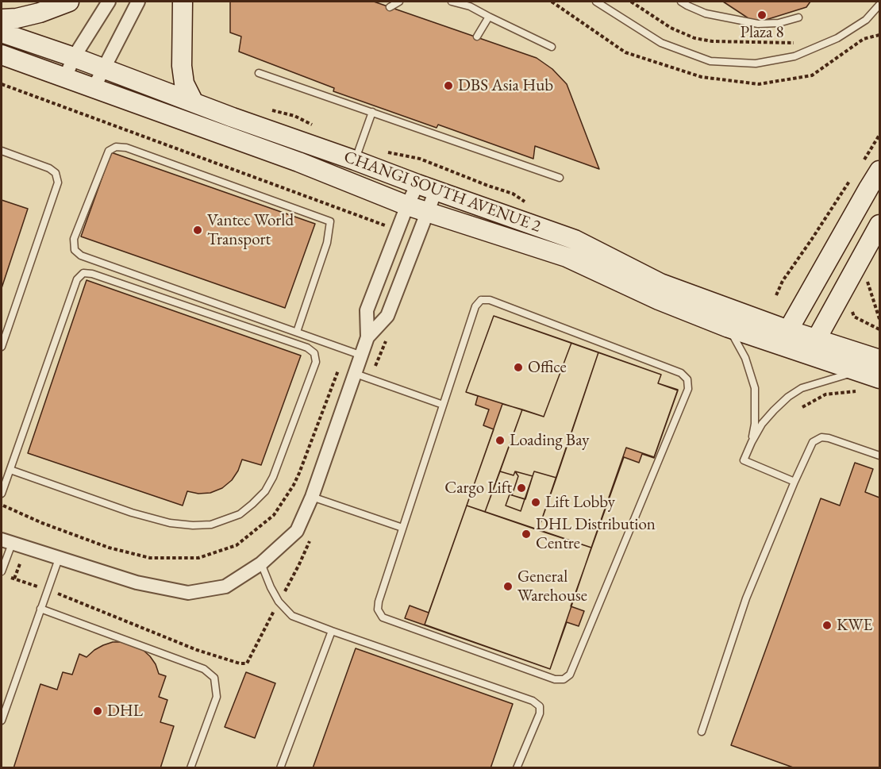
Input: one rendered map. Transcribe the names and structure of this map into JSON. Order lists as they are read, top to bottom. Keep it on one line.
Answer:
{"streets":{"street":["CHANGI SOUTH AVENUE 2"]},"places":["Plaza 8","DBS Asia Hub","Vantec World Transport","Office","Loading Bay","Cargo Lift","Lift Lobby","DHL Distribution Centre","General Warehouse","KWE","DHL"]}
